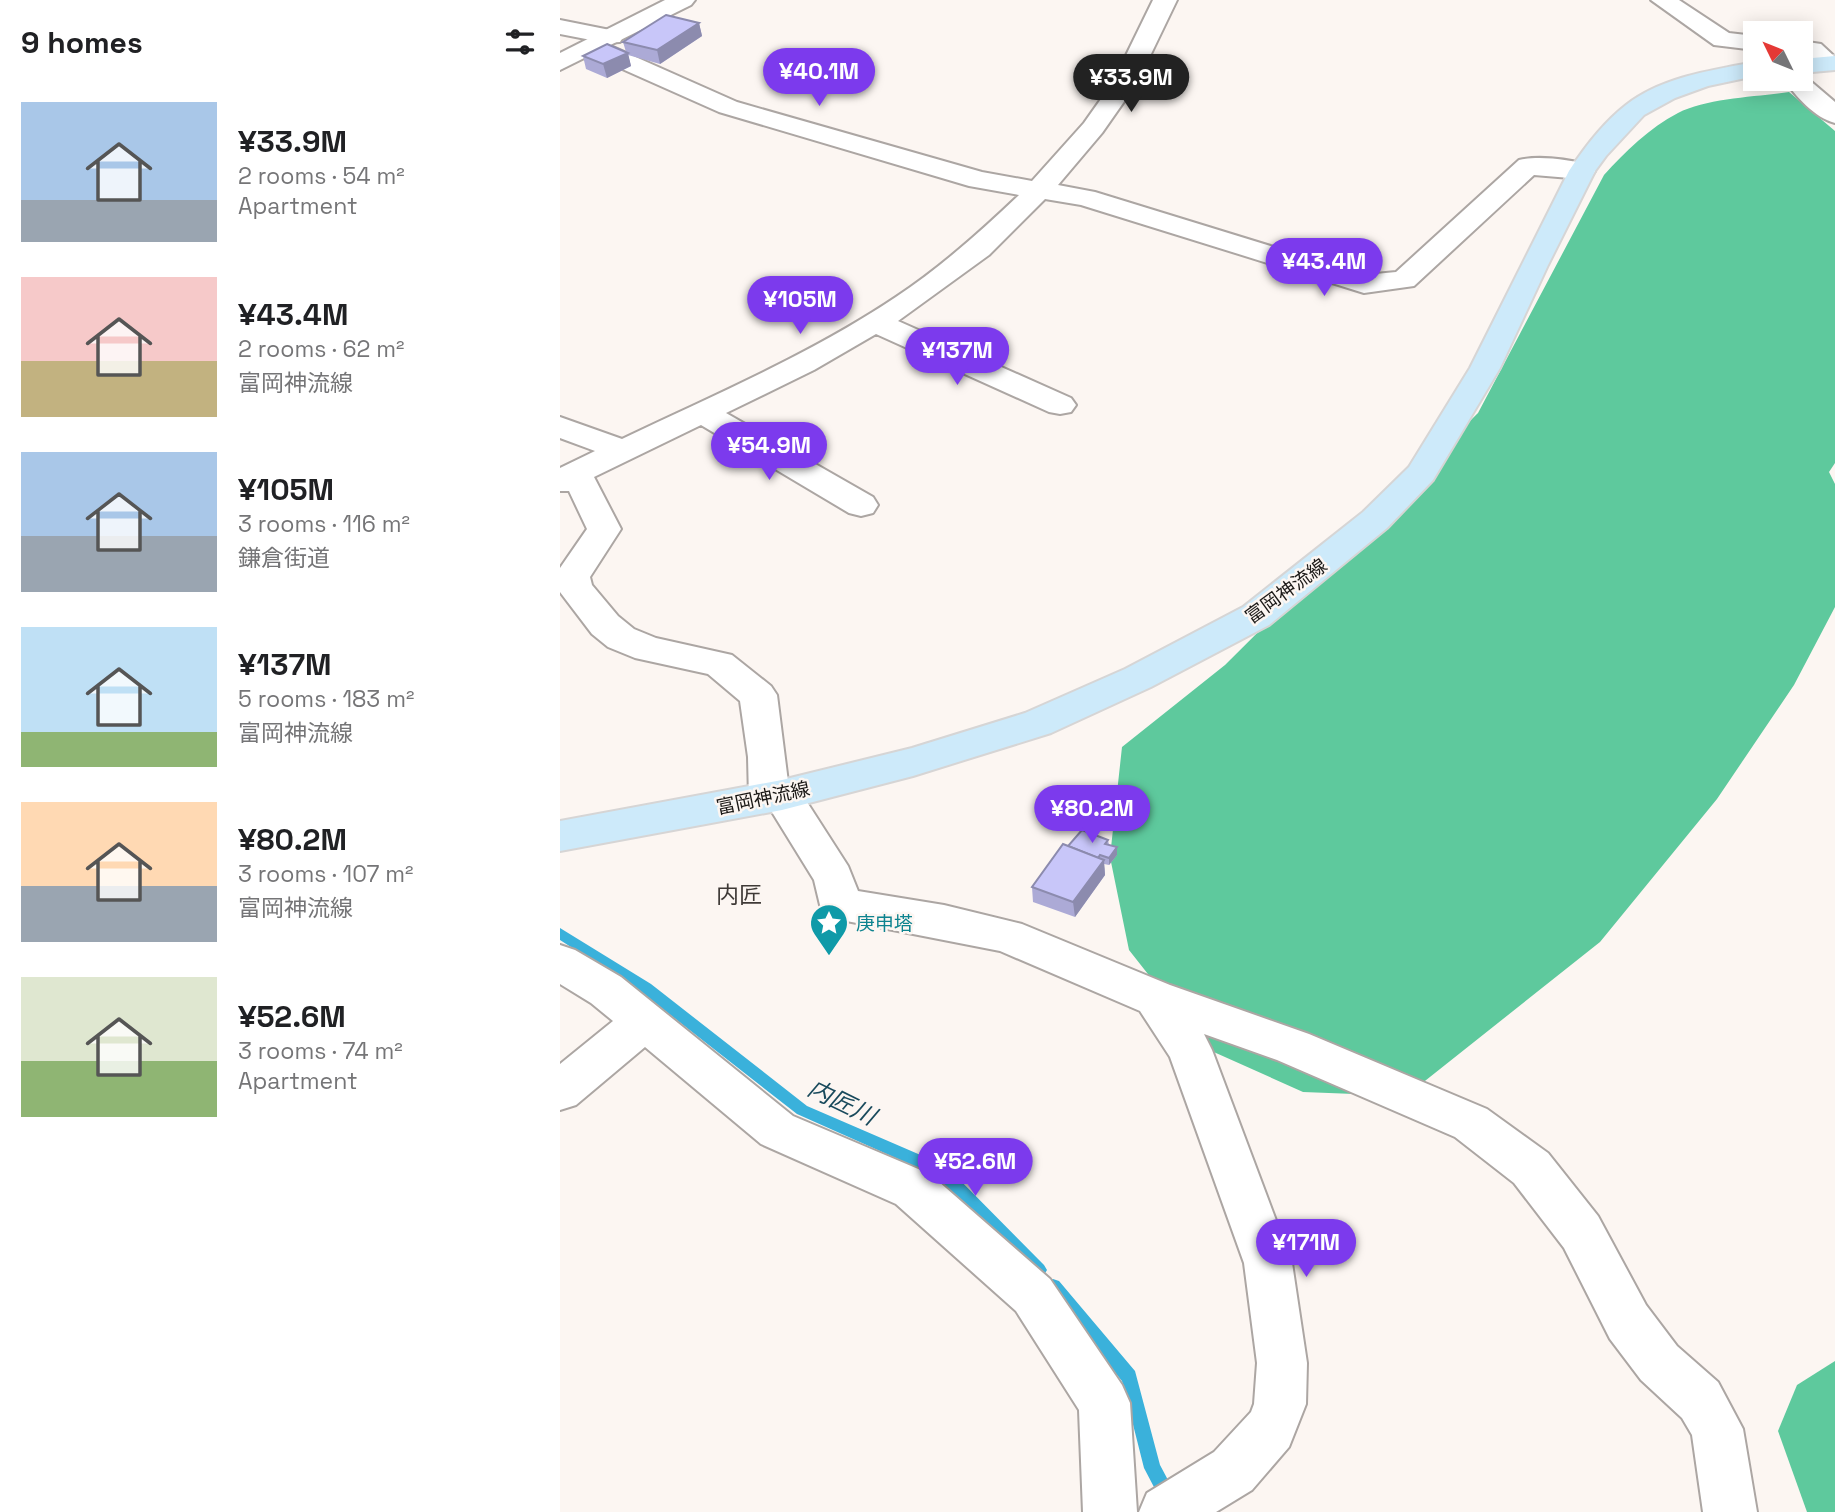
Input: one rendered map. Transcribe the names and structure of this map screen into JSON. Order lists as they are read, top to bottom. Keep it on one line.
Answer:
{"streets":{"main road":["富岡神流線"]},"districts":["内匠"],"water":["内匠川"],"places":{"place":["庚申塔"]},"north":"top left","page":{"heading":"9 homes","price":["¥40.1M","¥33.9M","¥43.4M","¥105M","¥137M","¥54.9M","¥80.2M","¥52.6M","¥171M"],"list":[{"name":"¥33.9M","note":"2 rooms · 54 m² · Apartment"},{"name":"¥43.4M","note":"2 rooms · 62 m² · 富岡神流線"},{"name":"¥105M","note":"3 rooms · 116 m² · 鎌倉街道"},{"name":"¥137M","note":"5 rooms · 183 m² · 富岡神流線"},{"name":"¥80.2M","note":"3 rooms · 107 m² · 富岡神流線"},{"name":"¥52.6M","note":"3 rooms · 74 m² · Apartment"}]}}
